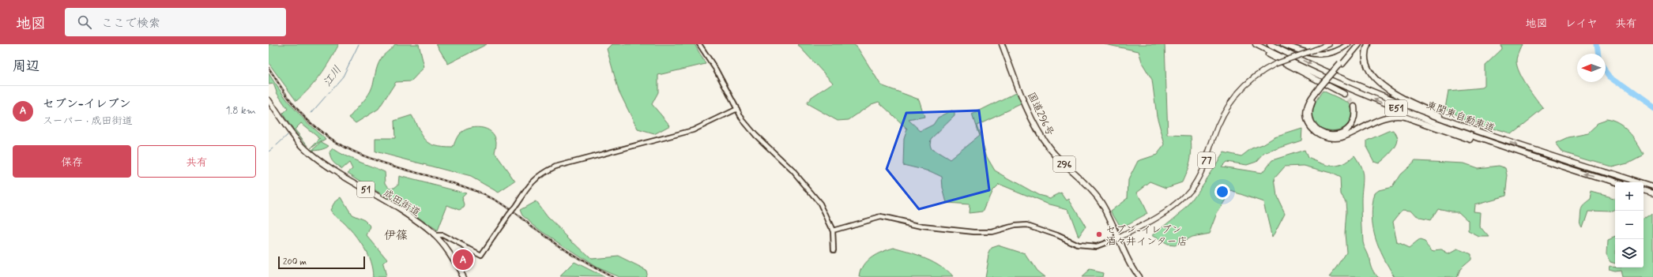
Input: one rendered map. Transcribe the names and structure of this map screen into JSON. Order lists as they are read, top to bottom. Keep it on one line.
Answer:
{"streets":{"highway":["E51","国道296号","東関東自動車道","296","51","成田街道"],"main road":["77"]},"crossings":[["国道296号","77"]],"districts":["伊篠"],"water":["江川"],"places":["セブン-イレブン 酒々井インター店"],"scale_bar":"200 m","north":"left","page":{"header":"地図","search":"ここで検索","nav":["地図","レイヤ","共有"],"heading":"周辺","list":[{"mark":"A","name":"セブン-イレブン","note":"スーパー · 成田街道","value":"1.8 km"}],"buttons":["保存","共有"],"map_buttons":["+","−"],"pins":"A","scale":"200 m"}}
